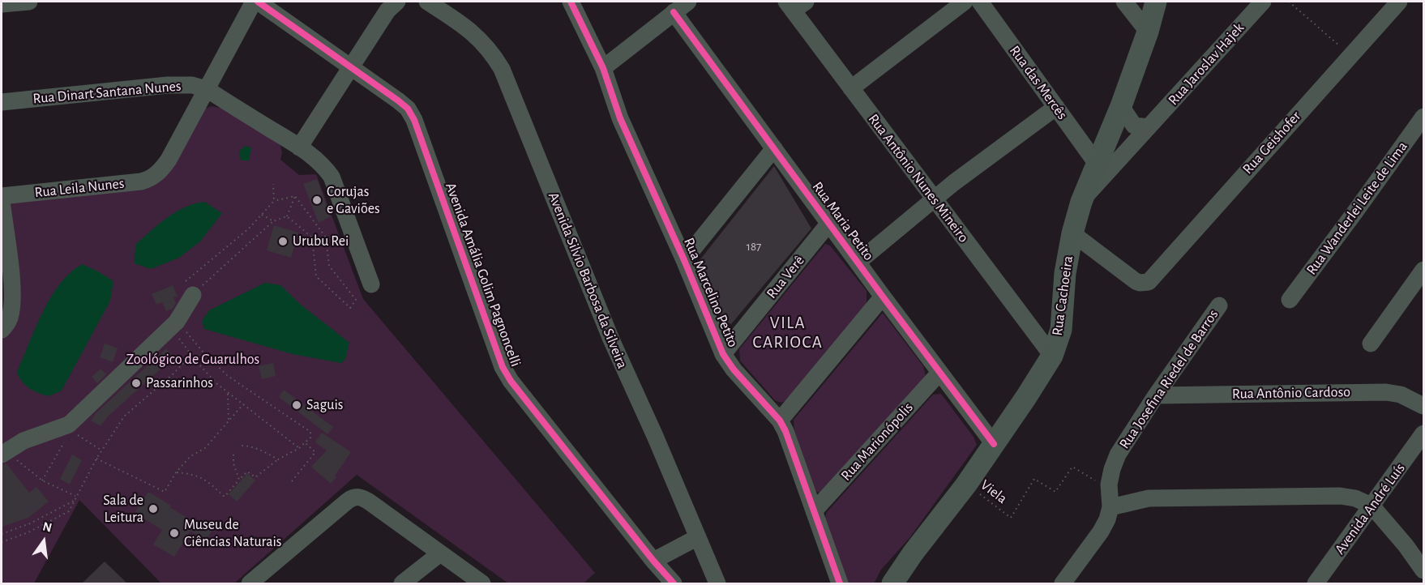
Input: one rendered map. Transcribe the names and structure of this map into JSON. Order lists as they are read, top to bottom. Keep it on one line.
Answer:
{"streets":{"main road":["Rua Cachoeira"],"street":["Rua Jaroslav Hajek","Rua das Mercês","Rua Dinart Santana Nunes","Rua Geishofer","Rua Antônio Nunes Mineiro","Rua Leila Nunes","Rua Wanderlei Leite de Lima","Rua Maria Petito","Avenida Amália Golim Pagnoncelli","Rua Verê","Avenida Silvio Barbosa da Silveira","Rua Marcelino Petito","Rua Josefina Riedel de Barros","Rua Antônio Cardoso","Rua Marionópolis","Avenida André Luís"],"path":["Viela"]},"crossings":[["Rua Jaroslav Hajek","Rua Cachoeira"],["Rua das Mercês","Rua Cachoeira"],["Rua Dinart Santana Nunes","Rua Leila Nunes"],["Rua Geishofer","Rua Cachoeira"],["Rua Antônio Nunes Mineiro","Rua Cachoeira"],["Rua Maria Petito","Rua Verê"],["Rua Maria Petito","Rua Cachoeira"],["Rua Maria Petito","Rua Marionópolis"],["Rua Verê","Rua Marcelino Petito"],["Rua Marcelino Petito","Rua Marionópolis"],["Rua Cachoeira","Viela"],["Rua Josefina Riedel de Barros","Rua Antônio Cardoso"],["Rua Josefina Riedel de Barros","Viela"]],"districts":["VILA CARIOCA"],"parks":["Zoológico de Guarulhos"],"places":["Corujas e Gaviões","Urubu Rei","Passarinhos","Saguis","Sala de Leitura","Museu de Ciências Naturais"],"house_numbers":["187"],"north":"top"}
